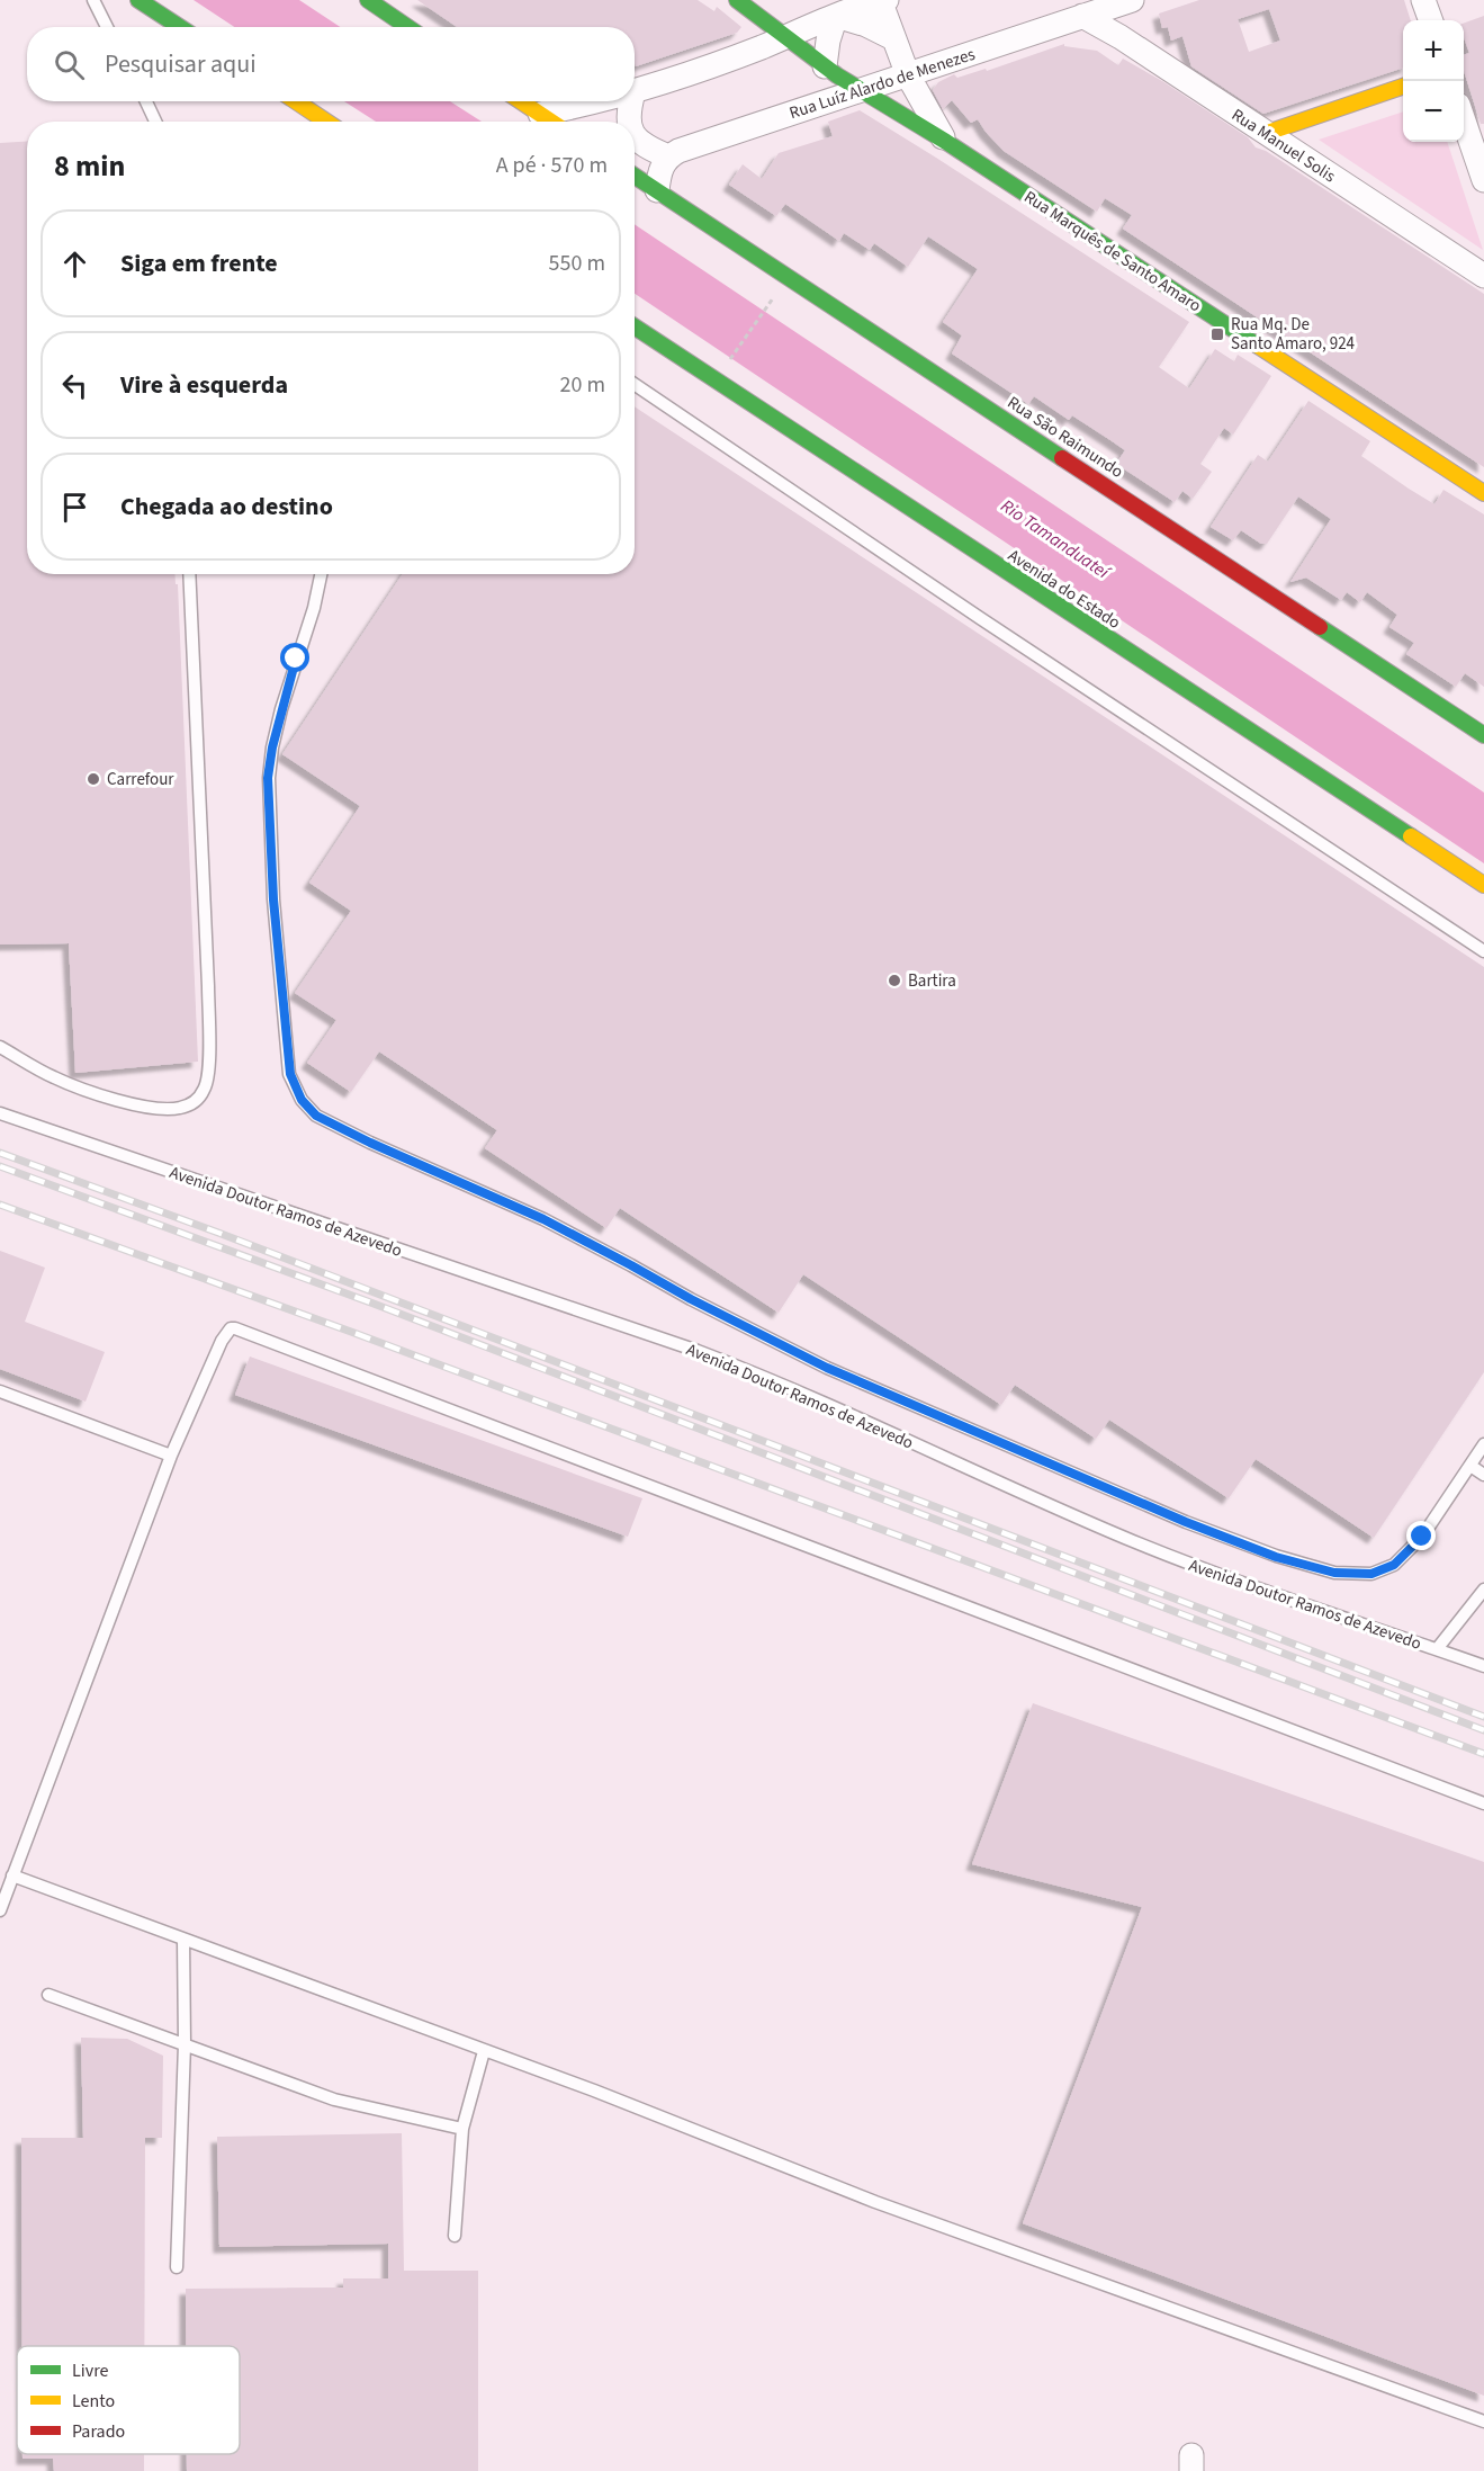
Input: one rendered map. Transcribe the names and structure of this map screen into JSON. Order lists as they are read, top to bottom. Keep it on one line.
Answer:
{"streets":{"main road":["Rua Marquês de Santo Amaro","Rua São Raimundo","Avenida do Estado"],"street":["Rua Luíz Alardo de Menezes","Rua Manuel Solis"],"lane":["Avenida Doutor Ramos de Azevedo"]},"crossings":[["Rua Luíz Alardo de Menezes","Rua Manuel Solis"],["Rua Luíz Alardo de Menezes","Rua Marquês de Santo Amaro"]],"water":["Rio Tamanduateí"],"places":{"transit":["Rua Mq. De Santo Amaro, 924"],"other":["Carrefour","Bartira"]},"legend":["Livre","Lento","Parado"],"page":{"map_buttons":["+","−"],"search":"Pesquisar aqui","heading":["8 min","A pé · 570 m"],"list":[["Siga em frente","550 m"],["Vire à esquerda","20 m"],"Chegada ao destino"]}}
